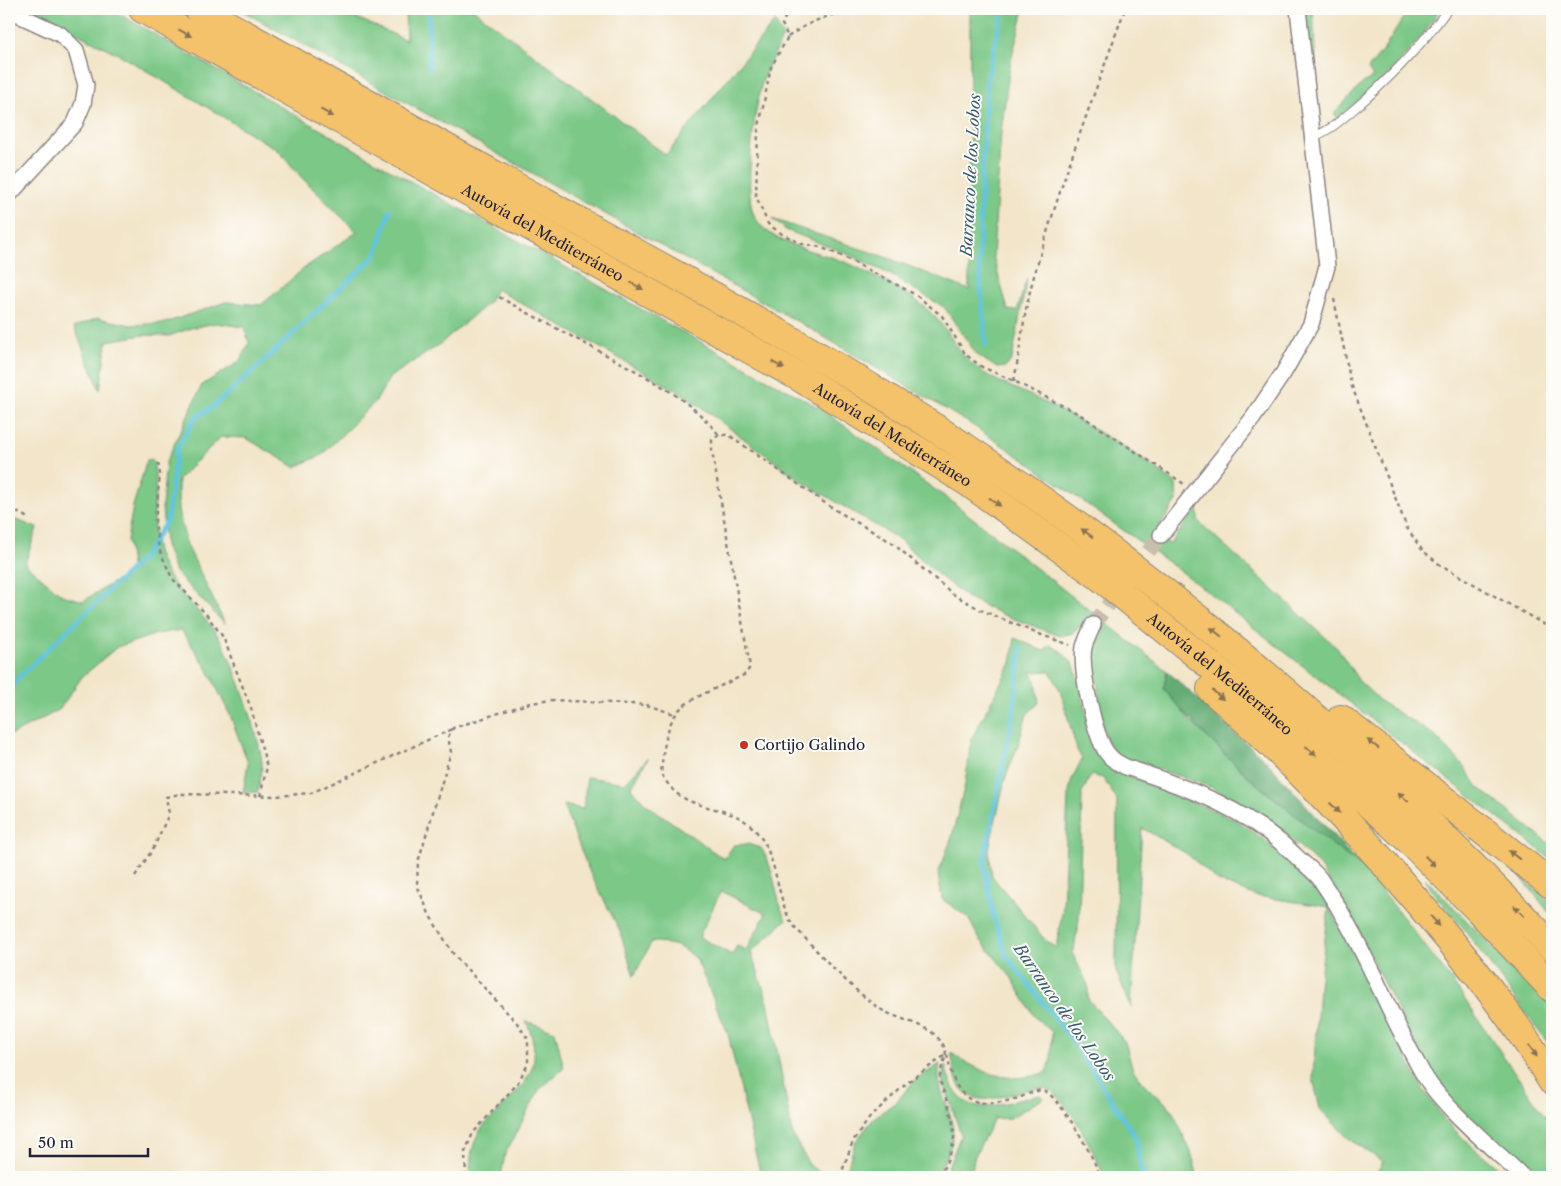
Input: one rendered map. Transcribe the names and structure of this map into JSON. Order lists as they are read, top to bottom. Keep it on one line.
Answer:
{"streets":{"highway":["Autovía del Mediterráneo"]},"water":["Barranco de los Lobos"],"places":["Cortijo Galindo"],"scale_bar":"50 m"}
